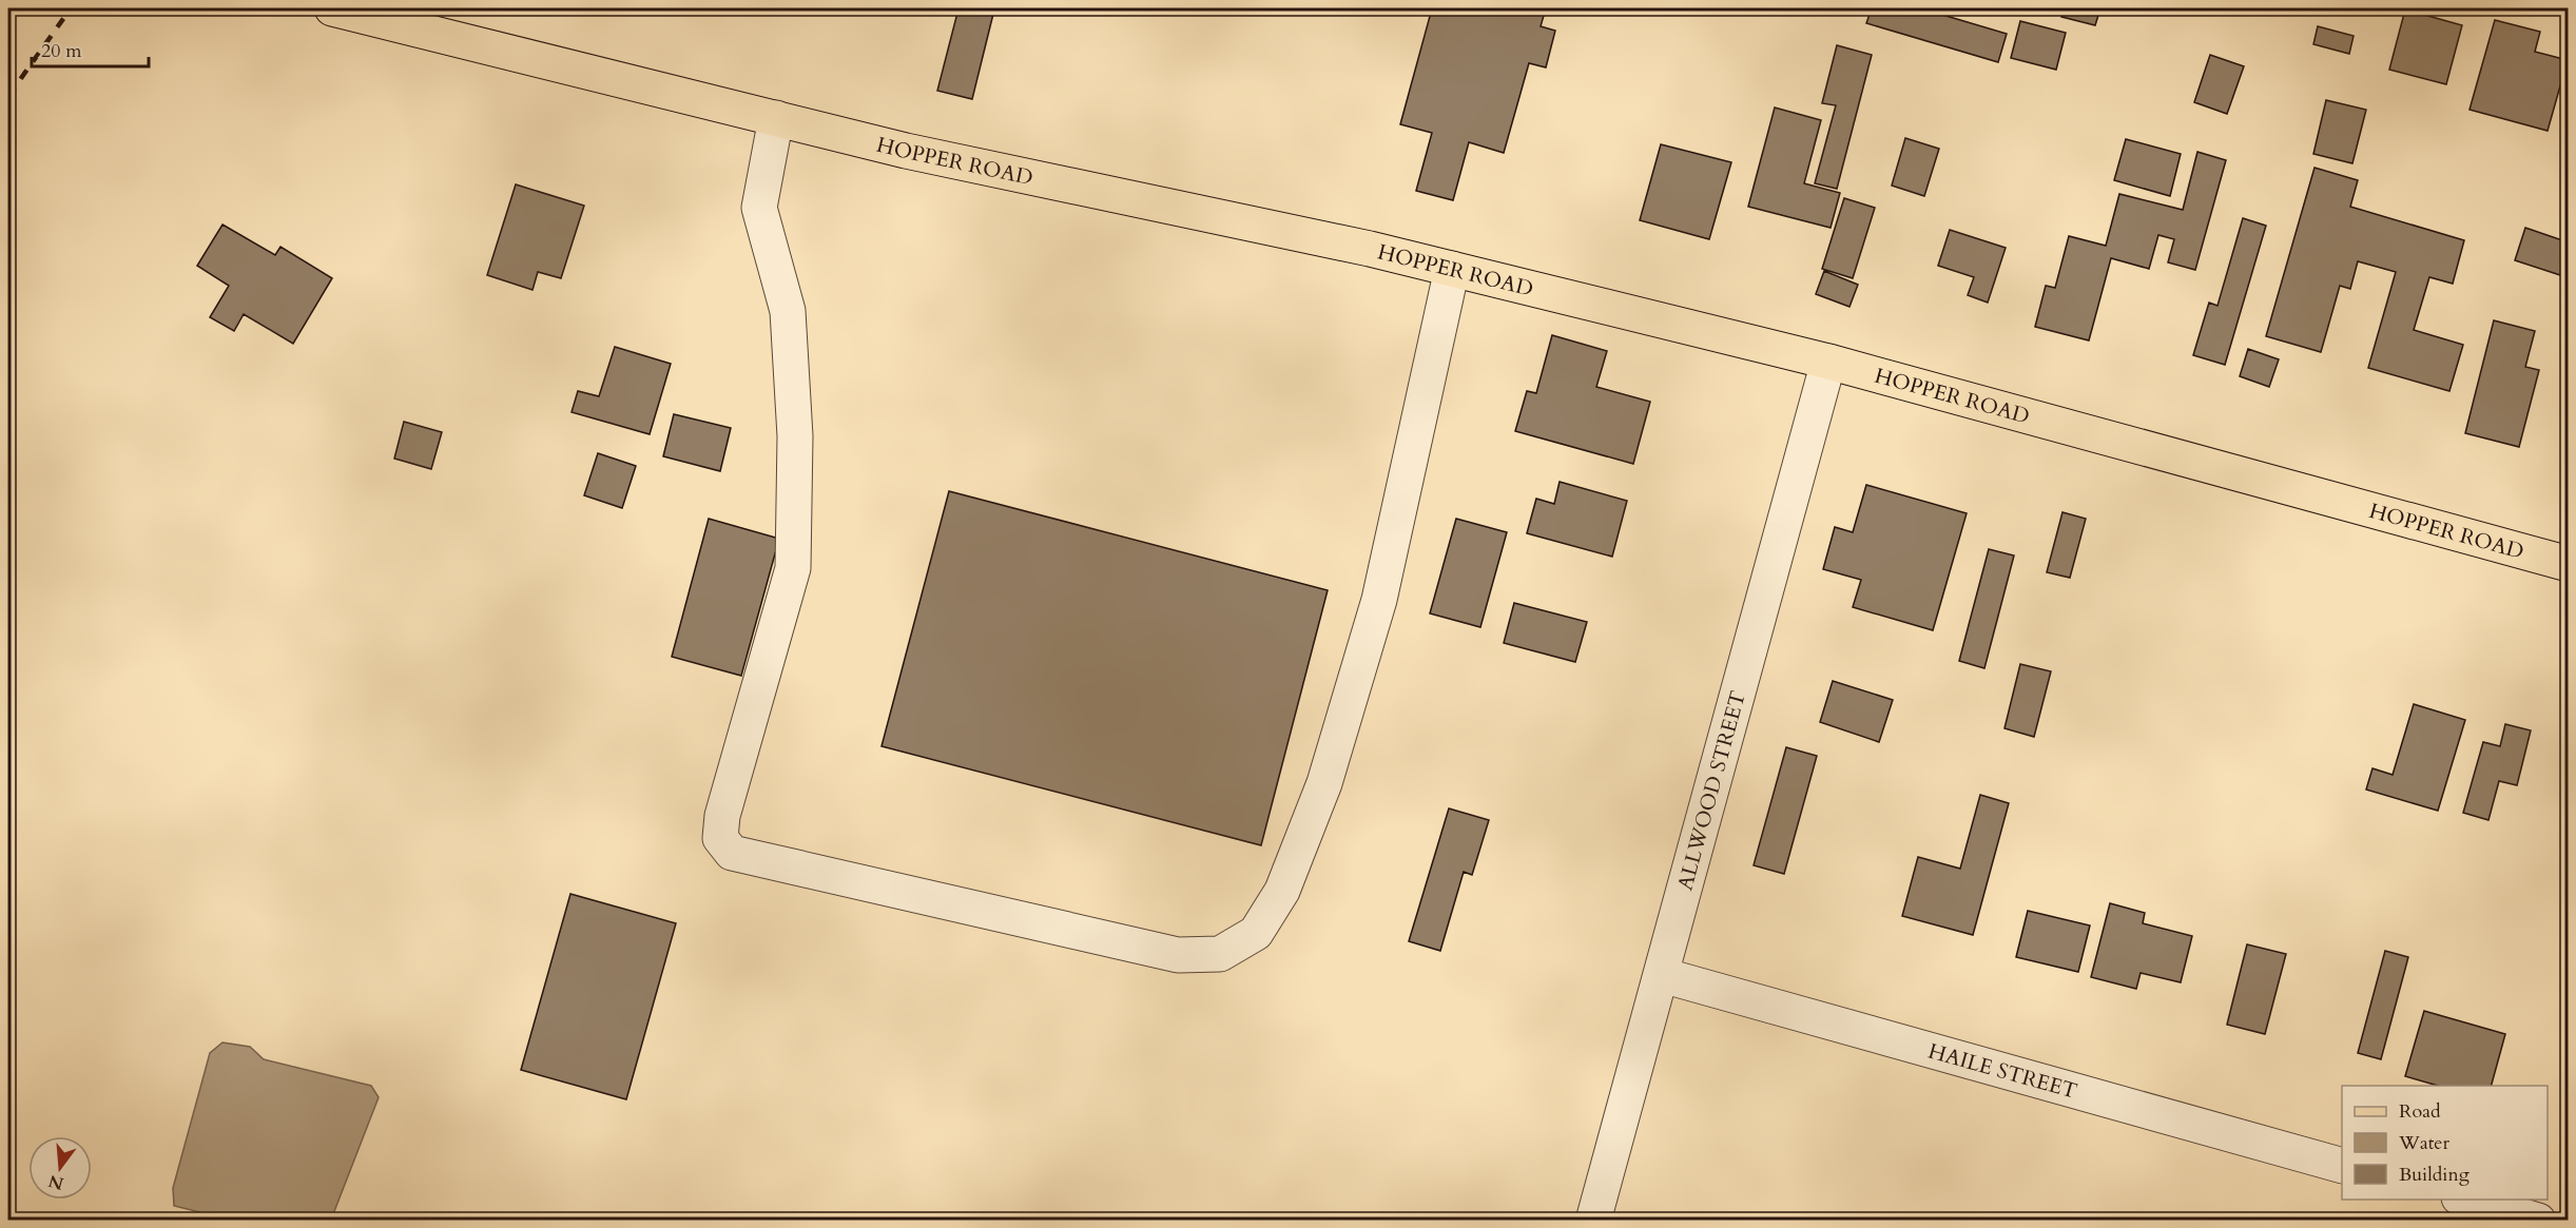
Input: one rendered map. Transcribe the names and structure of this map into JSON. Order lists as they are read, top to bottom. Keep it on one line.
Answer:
{"streets":{"main road":["HOPPER ROAD"],"street":["ALLWOOD STREET","HAILE STREET"]},"crossings":[["HOPPER ROAD","ALLWOOD STREET"],["ALLWOOD STREET","HAILE STREET"]],"legend":["Road","Water","Building"],"scale_bar":"20 m","north":"bottom"}
